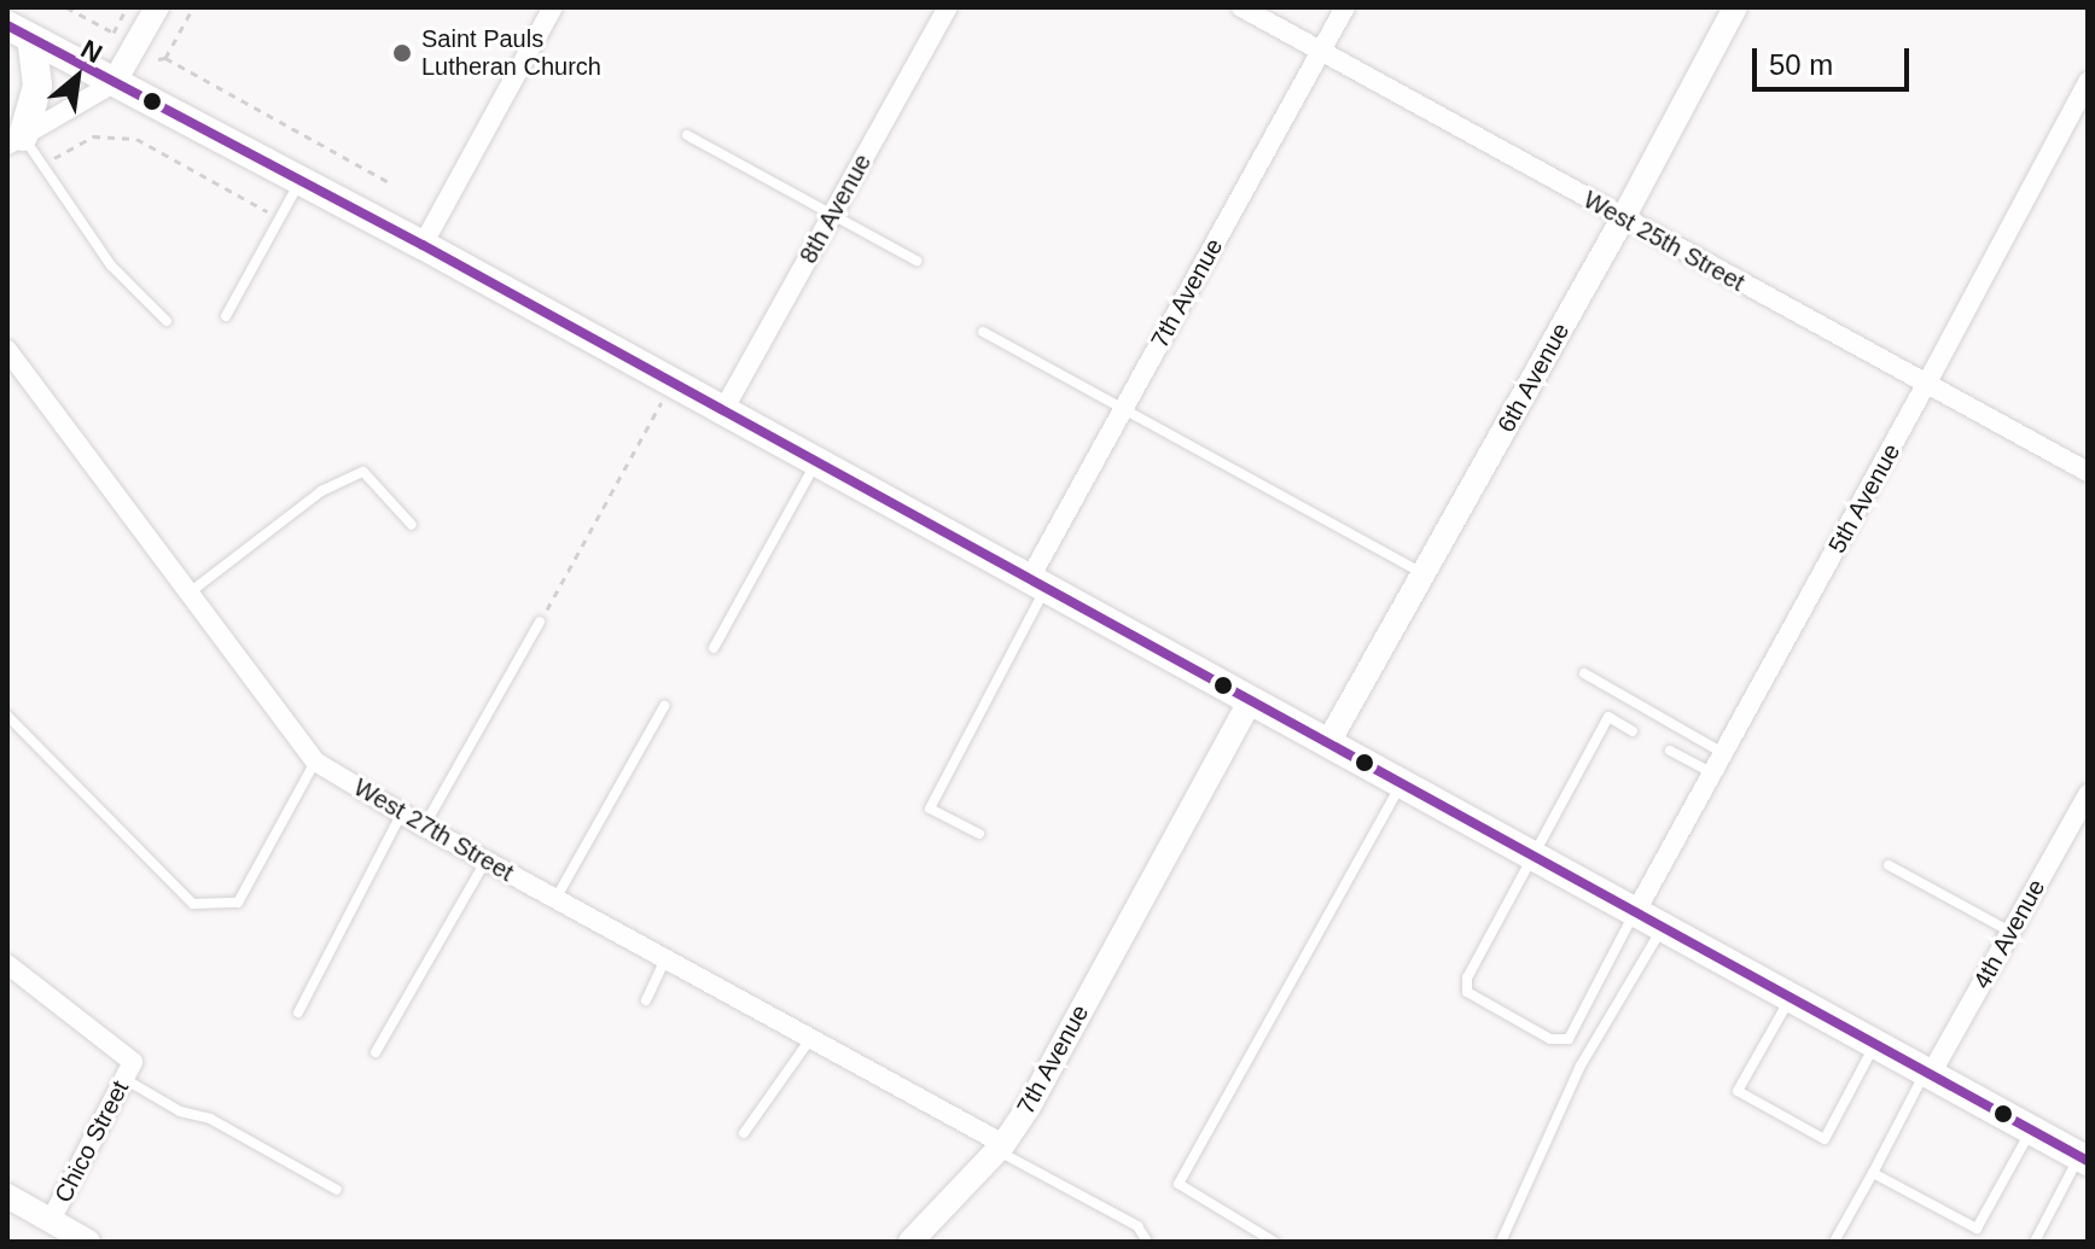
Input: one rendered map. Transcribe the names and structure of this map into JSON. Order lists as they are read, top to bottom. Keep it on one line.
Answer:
{"streets":{"street":["8th Avenue","West 25th Street","7th Avenue","6th Avenue","5th Avenue","West 27th Street","4th Avenue","Chico Street"]},"crossings":[["West 25th Street","7th Avenue"],["West 25th Street","6th Avenue"],["West 25th Street","5th Avenue"],["7th Avenue","West 27th Street"]],"places":["Saint Pauls Lutheran Church"],"scale_bar":"50 m","north":"top right"}
